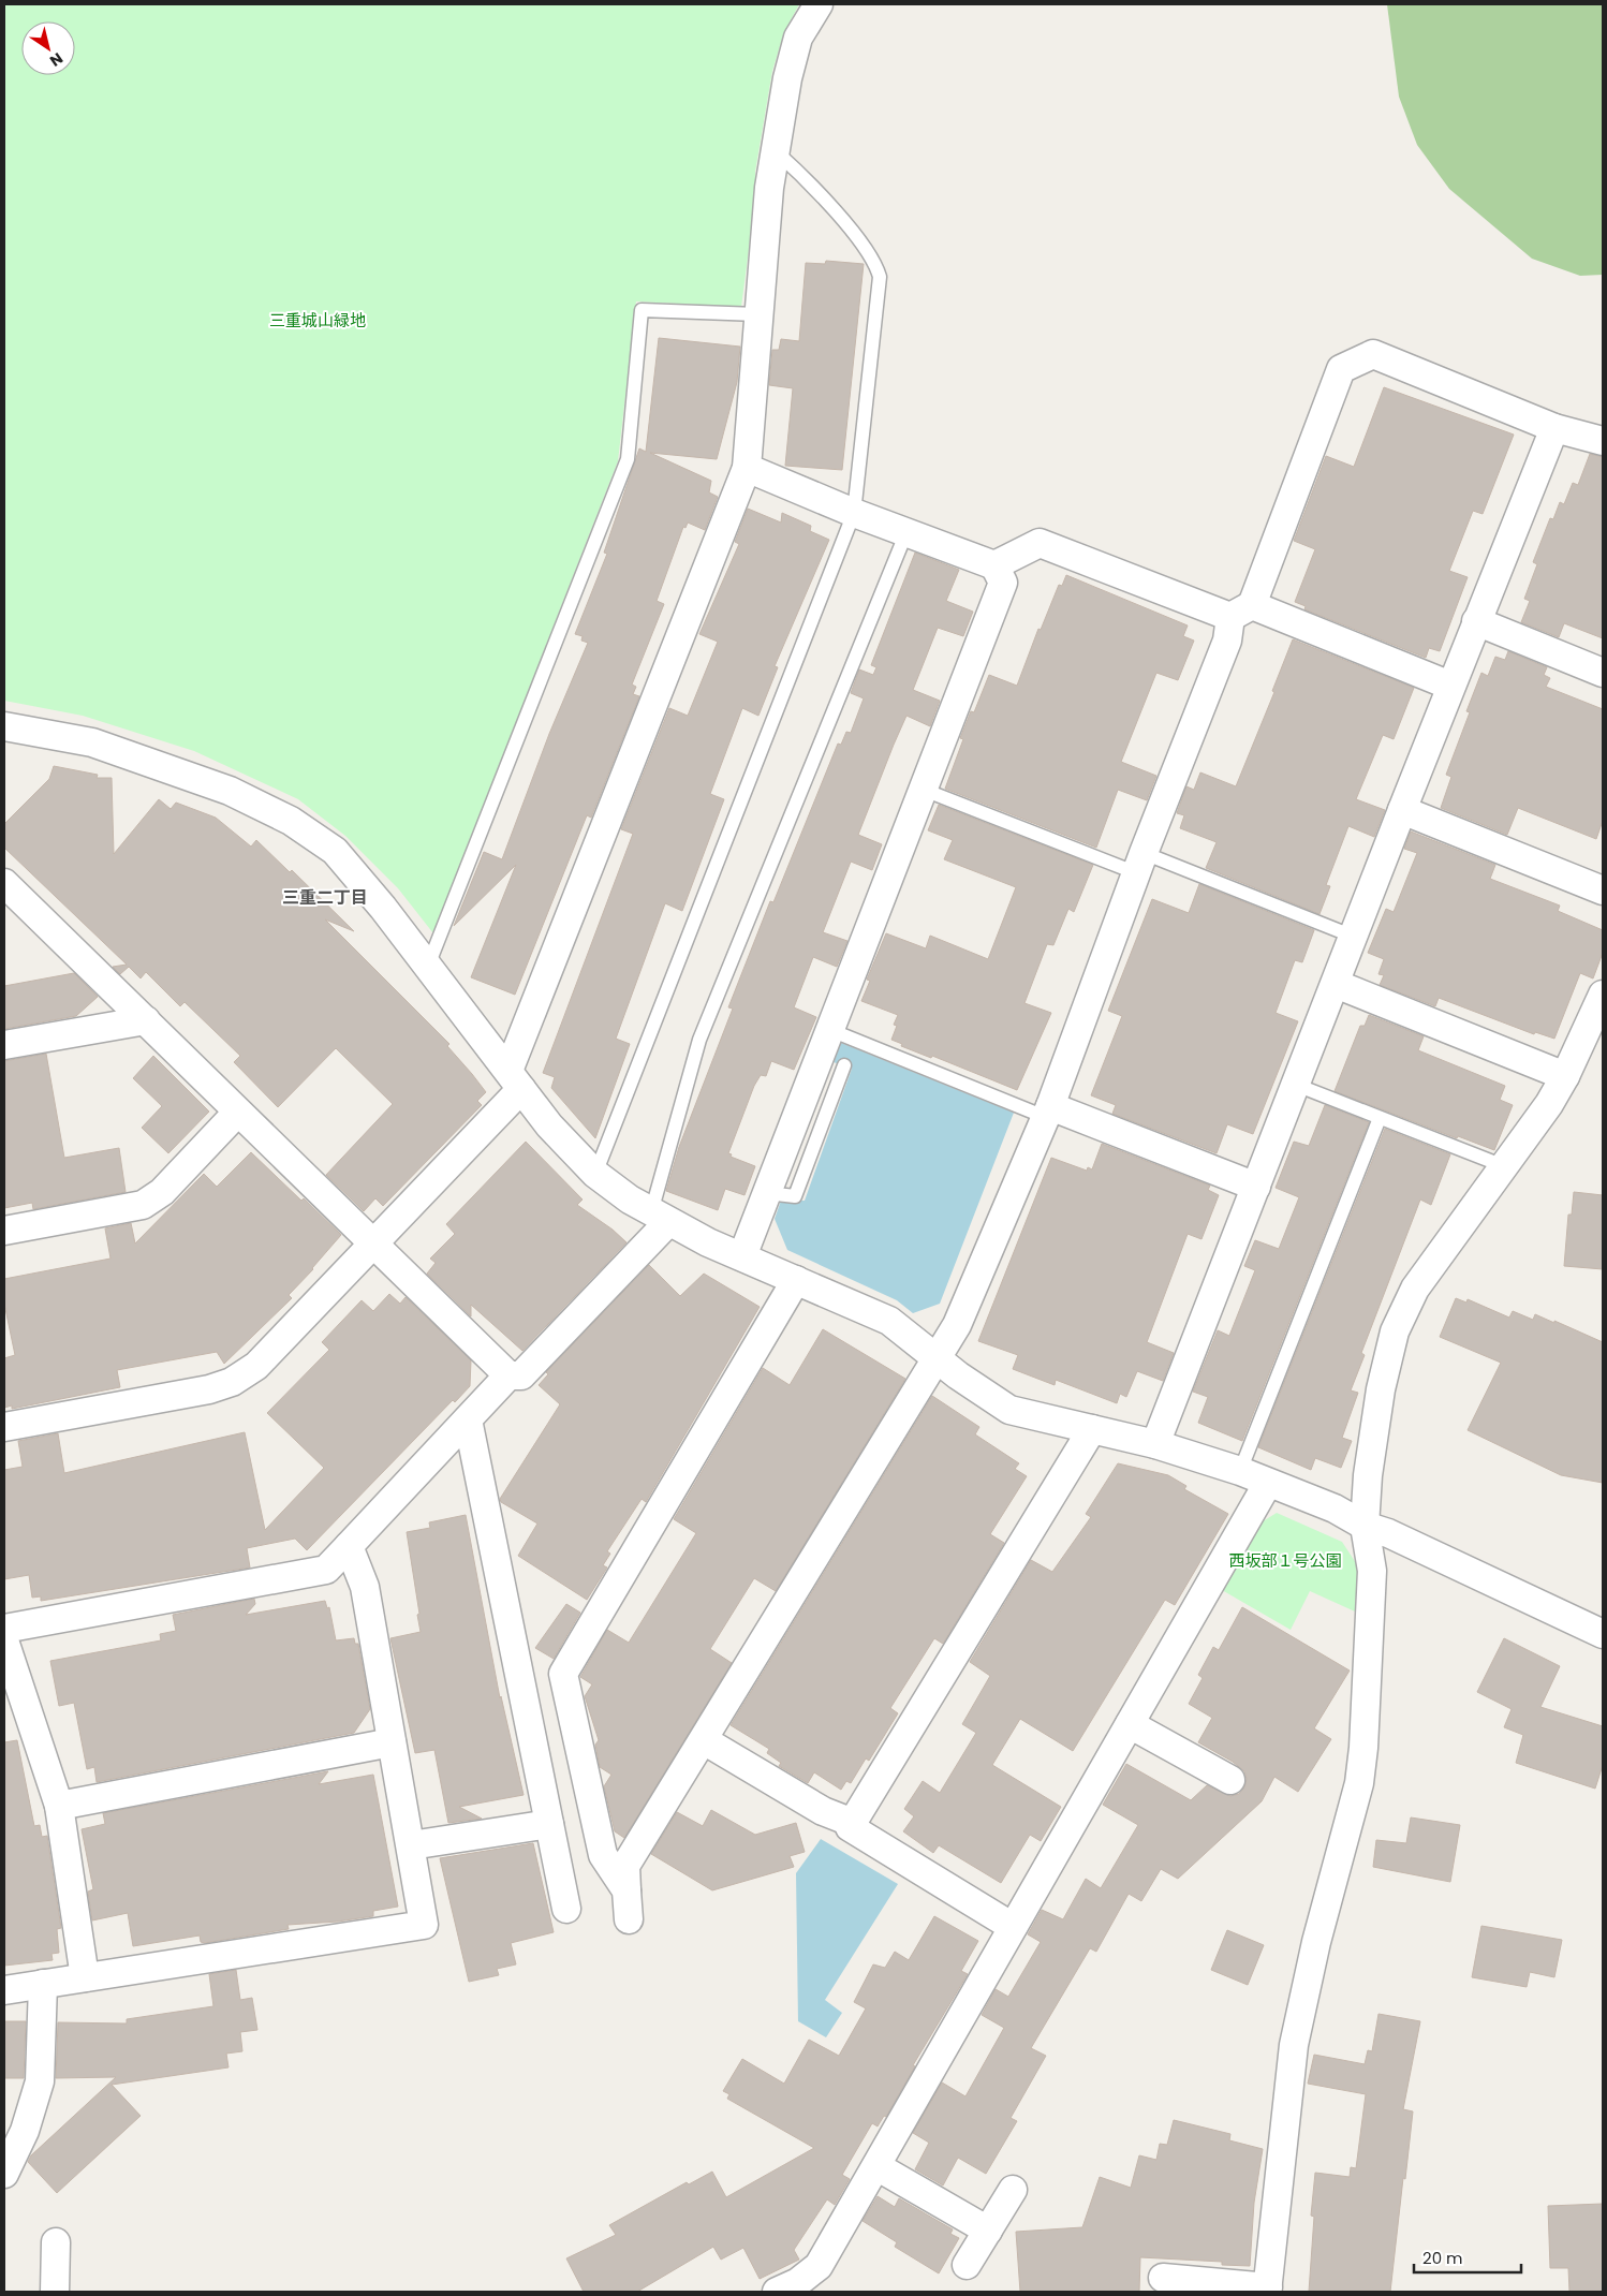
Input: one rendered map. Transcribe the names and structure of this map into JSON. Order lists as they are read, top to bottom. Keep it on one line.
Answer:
{"districts":["三重二丁目"],"parks":["三重城山緑地","西坂部１号公園"],"scale_bar":"20 m","north":"bottom right"}
